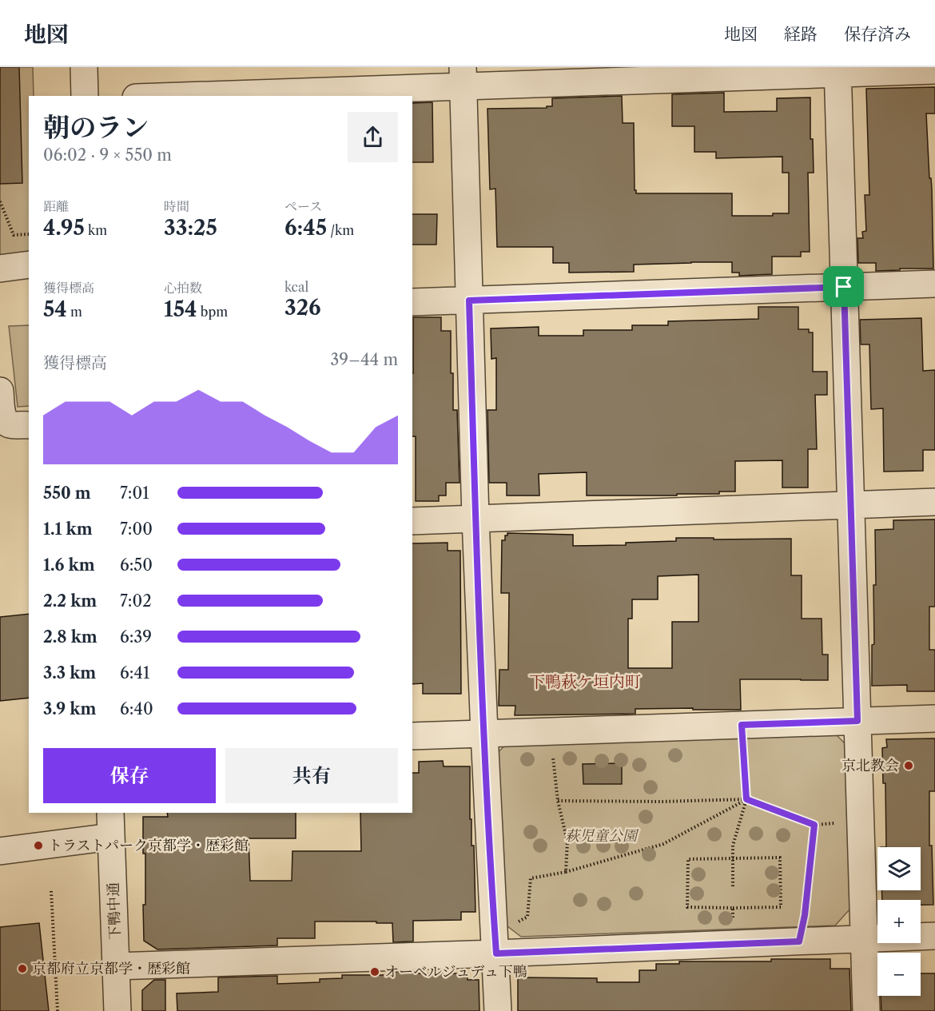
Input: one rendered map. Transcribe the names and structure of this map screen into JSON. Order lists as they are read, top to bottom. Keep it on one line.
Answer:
{"streets":{"street":["下鴨中通"]},"districts":["下鴨萩ケ垣内町"],"parks":["萩児童公園"],"places":["京北教会","トラストパーク京都学・歴彩館","京都府立京都学・歴彩館","オーベルジュデュ下鴨"],"page":{"header":"地図","nav":["地図","経路","保存済み"],"heading":["朝のラン","06:02 · 9 × 550 m"],"stats":[["距離","4.95 km"],["時間","33:25"],["ペース","6:45 /km"],["獲得標高","54 m"],["心拍数","154 bpm"],["kcal","326"]],"chart":["獲得標高","39–44 m"],"list":[{"name":"550 m","note":"7:01"},{"name":"1.1 km","note":"7:00"},{"name":"1.6 km","note":"6:50"},{"name":"2.2 km","note":"7:02"},{"name":"2.8 km","note":"6:39"},{"name":"3.3 km","note":"6:41"},{"name":"3.9 km","note":"6:40"}],"buttons":["保存","共有"],"map_buttons":["+","−"]}}
